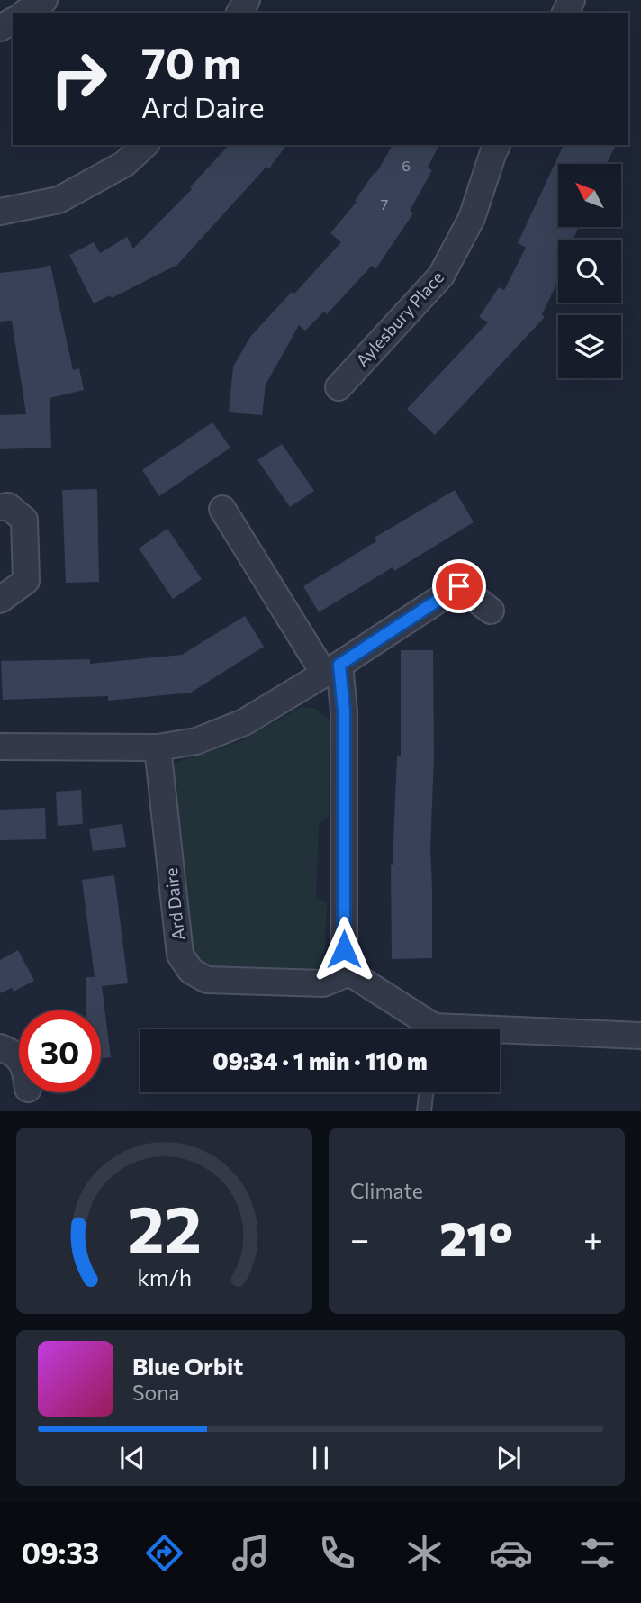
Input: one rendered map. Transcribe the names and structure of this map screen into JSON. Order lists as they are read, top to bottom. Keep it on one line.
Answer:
{"streets":{"street":["Aylesbury Place","Ard Daire"]},"house_numbers":["6","7"],"north":"top left","page":{"turn":["70 m","Ard Daire"],"limit":"30","trip":"09:34 · 1 min · 110 m","tile":"Climate","heat":["−","21°","+"],"song":["Blue Orbit","Sona"],"tabs":"09:33","gauge":["22","km/h"]}}
